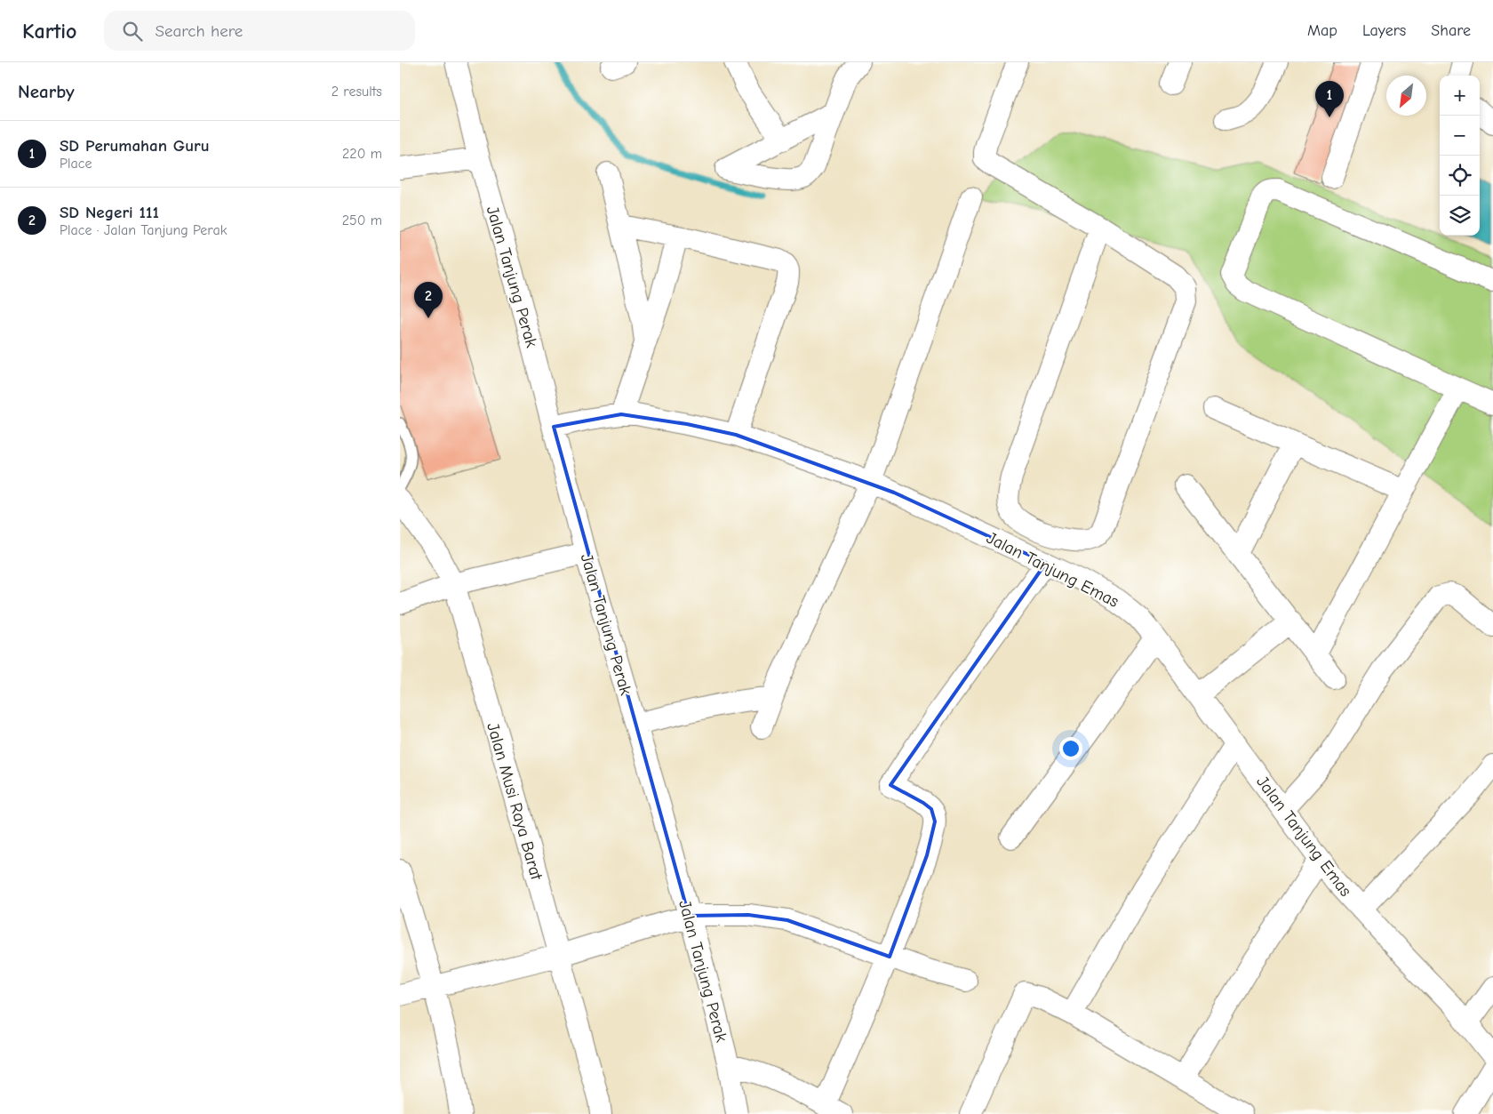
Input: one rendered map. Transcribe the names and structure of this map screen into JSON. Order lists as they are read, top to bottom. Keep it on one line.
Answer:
{"streets":{"street":["Jalan Tanjung Perak","Jalan Tanjung Emas","Jalan Musi Raya Barat"]},"crossings":[["Jalan Tanjung Perak","Jalan Tanjung Emas"]],"north":"bottom left","page":{"header":"Kartio","search":"Search here","nav":["Map","Layers","Share"],"heading":["Nearby","2 results"],"map_buttons":["+","−"],"pins":["1","2"],"list":[{"mark":"1","name":"SD Perumahan Guru","note":"Place","value":"220 m"},{"mark":"2","name":"SD Negeri 111","note":"Place · Jalan Tanjung Perak","value":"250 m"}]}}
